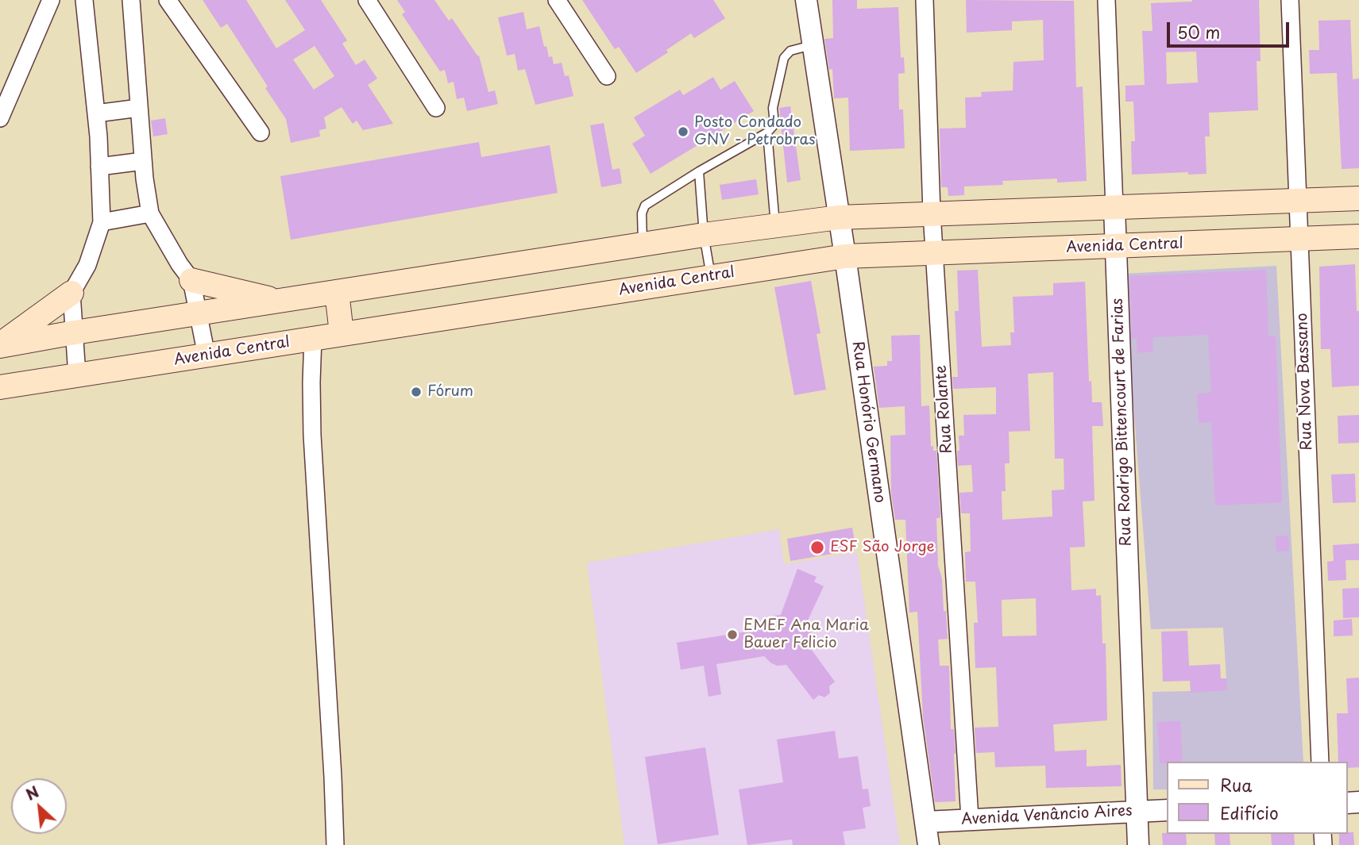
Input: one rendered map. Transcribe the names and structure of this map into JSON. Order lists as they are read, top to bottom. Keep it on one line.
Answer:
{"streets":{"main road":["Avenida Central"],"street":["Rua Nova Bassano","Rua Rolante","Rua Honório Germano","Rua Rodrigo Bittencourt de Farias","Avenida Venâncio Aires"]},"crossings":[["Avenida Central","Rua Nova Bassano"],["Avenida Central","Rua Rolante"],["Avenida Central","Rua Honório Germano"],["Avenida Central","Rua Rodrigo Bittencourt de Farias"],["Rua Rolante","Avenida Venâncio Aires"],["Rua Honório Germano","Avenida Venâncio Aires"],["Rua Rodrigo Bittencourt de Farias","Avenida Venâncio Aires"]],"places":["Posto Condado GNV - Petrobras","Fórum","ESF São Jorge","EMEF Ana Maria Bauer Felicio"],"legend":["Rua","Edifício"],"scale_bar":"50 m","north":"top left"}
